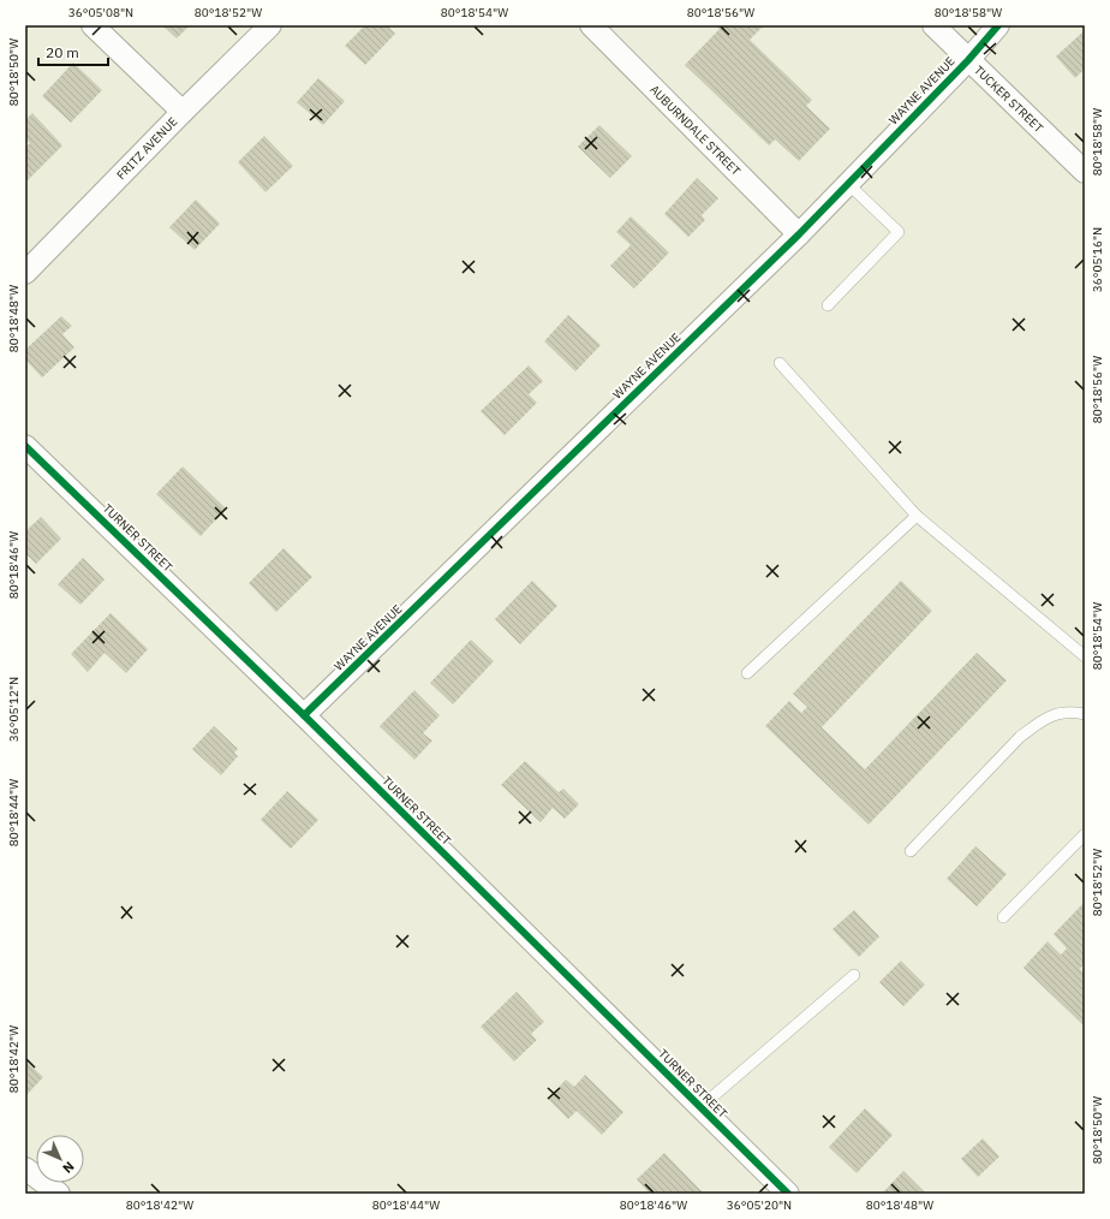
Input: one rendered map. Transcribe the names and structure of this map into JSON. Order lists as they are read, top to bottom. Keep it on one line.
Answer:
{"streets":{"street":["WAYNE AVENUE","TUCKER STREET","AUBURNDALE STREET","FRITZ AVENUE","TURNER STREET"]},"crossings":[["WAYNE AVENUE","TUCKER STREET"],["WAYNE AVENUE","AUBURNDALE STREET"],["WAYNE AVENUE","TURNER STREET"]],"scale_bar":"20 m","north":"bottom right","coordinates":["36°05'08\"N","80°18'52\"W","80°18'54\"W","80°18'56\"W","80°18'58\"W","80°18'50\"W","36°05'16\"N","80°18'48\"W","80°18'46\"W","36°05'12\"N","80°18'44\"W","80°18'42\"W","36°05'20\"N"]}
